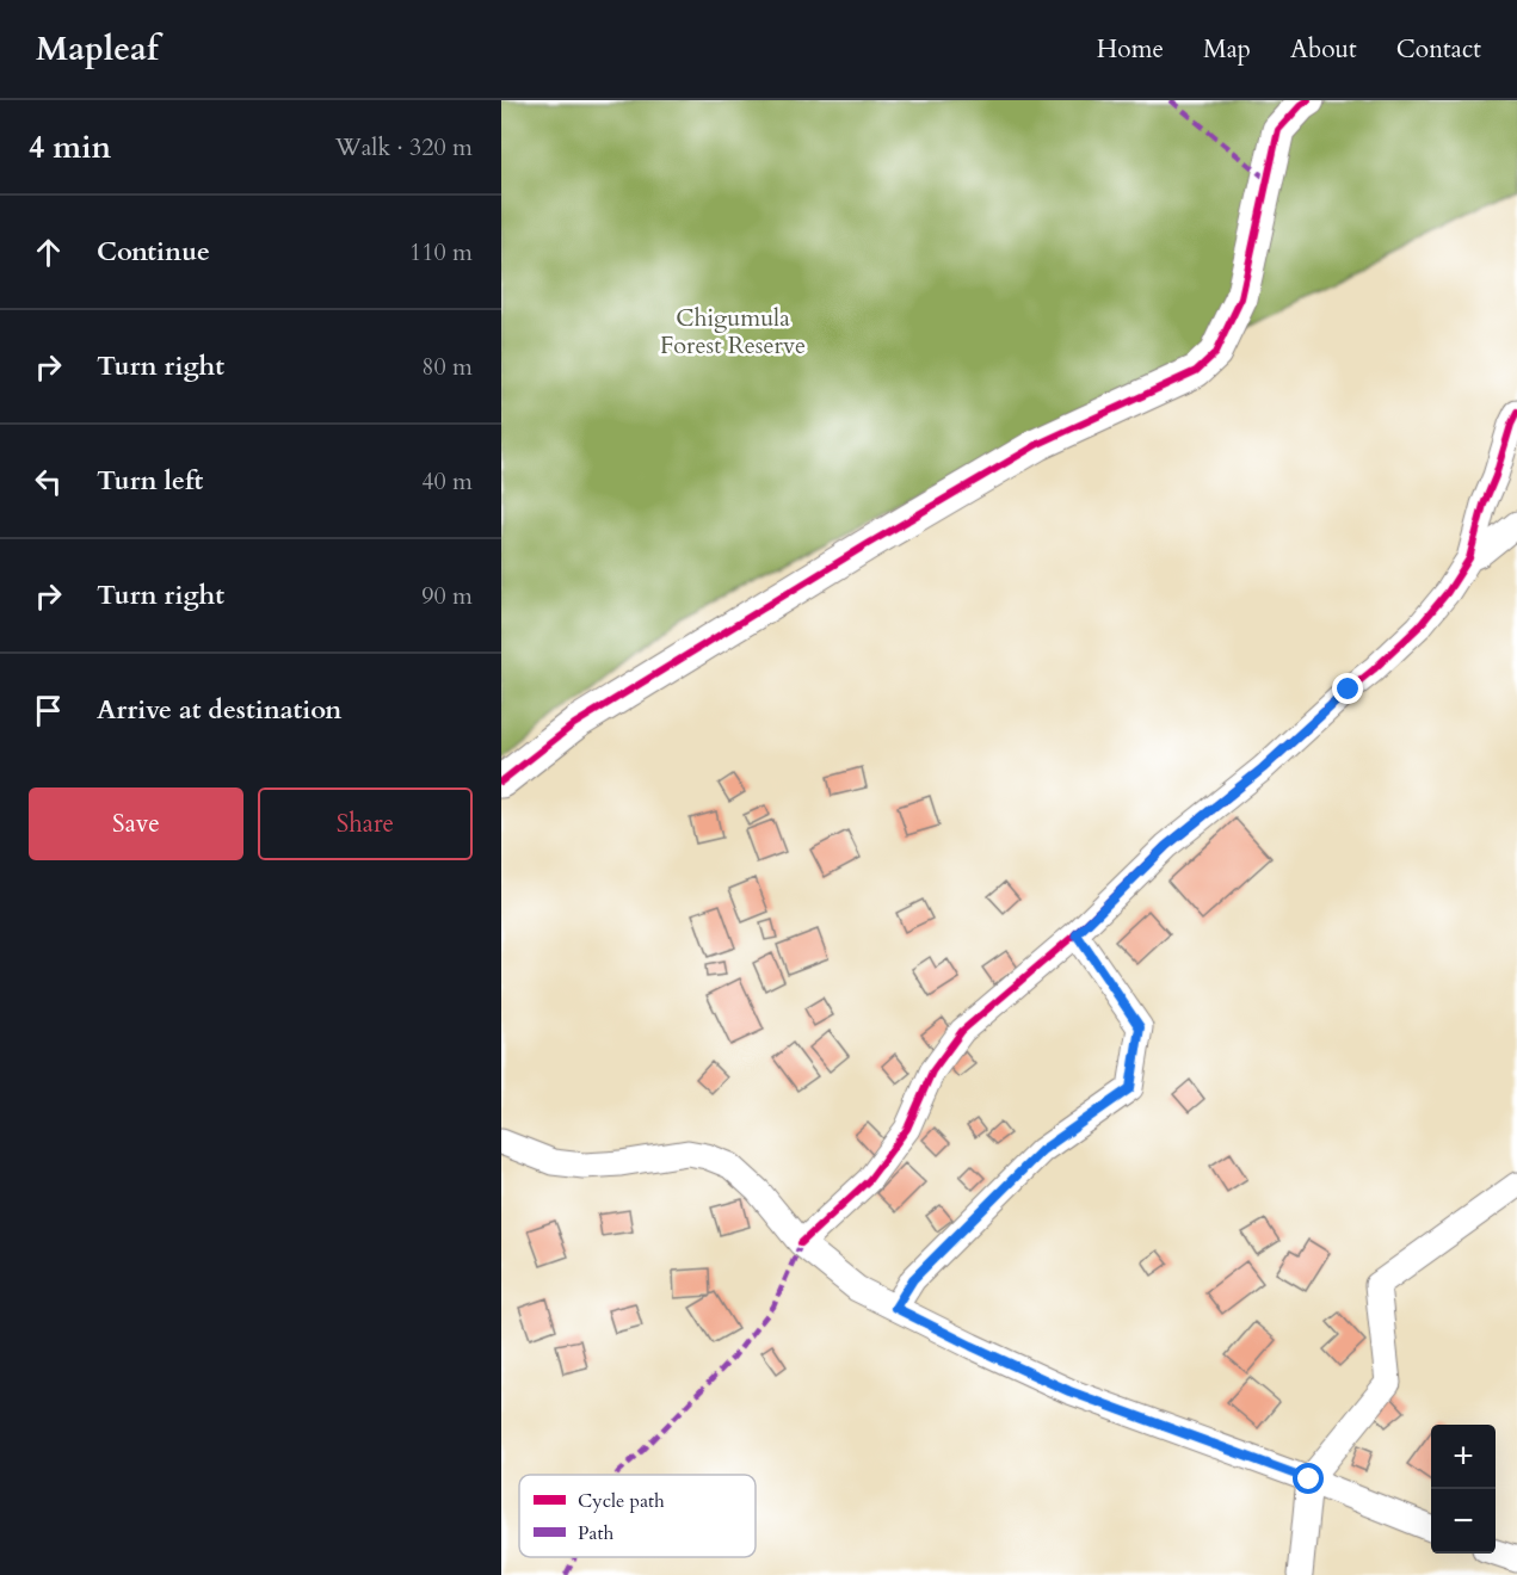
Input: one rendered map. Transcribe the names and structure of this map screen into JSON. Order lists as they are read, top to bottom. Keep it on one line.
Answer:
{"parks":["Chigumula Forest Reserve"],"legend":["Cycle path","Path"],"page":{"header":"Mapleaf","nav":["Home","Map","About","Contact"],"heading":["4 min","Walk · 320 m"],"list":[["Continue","110 m"],["Turn right","80 m"],["Turn left","40 m"],["Turn right","90 m"],"Arrive at destination"],"buttons":["Save","Share"],"map_buttons":["+","−"]}}
